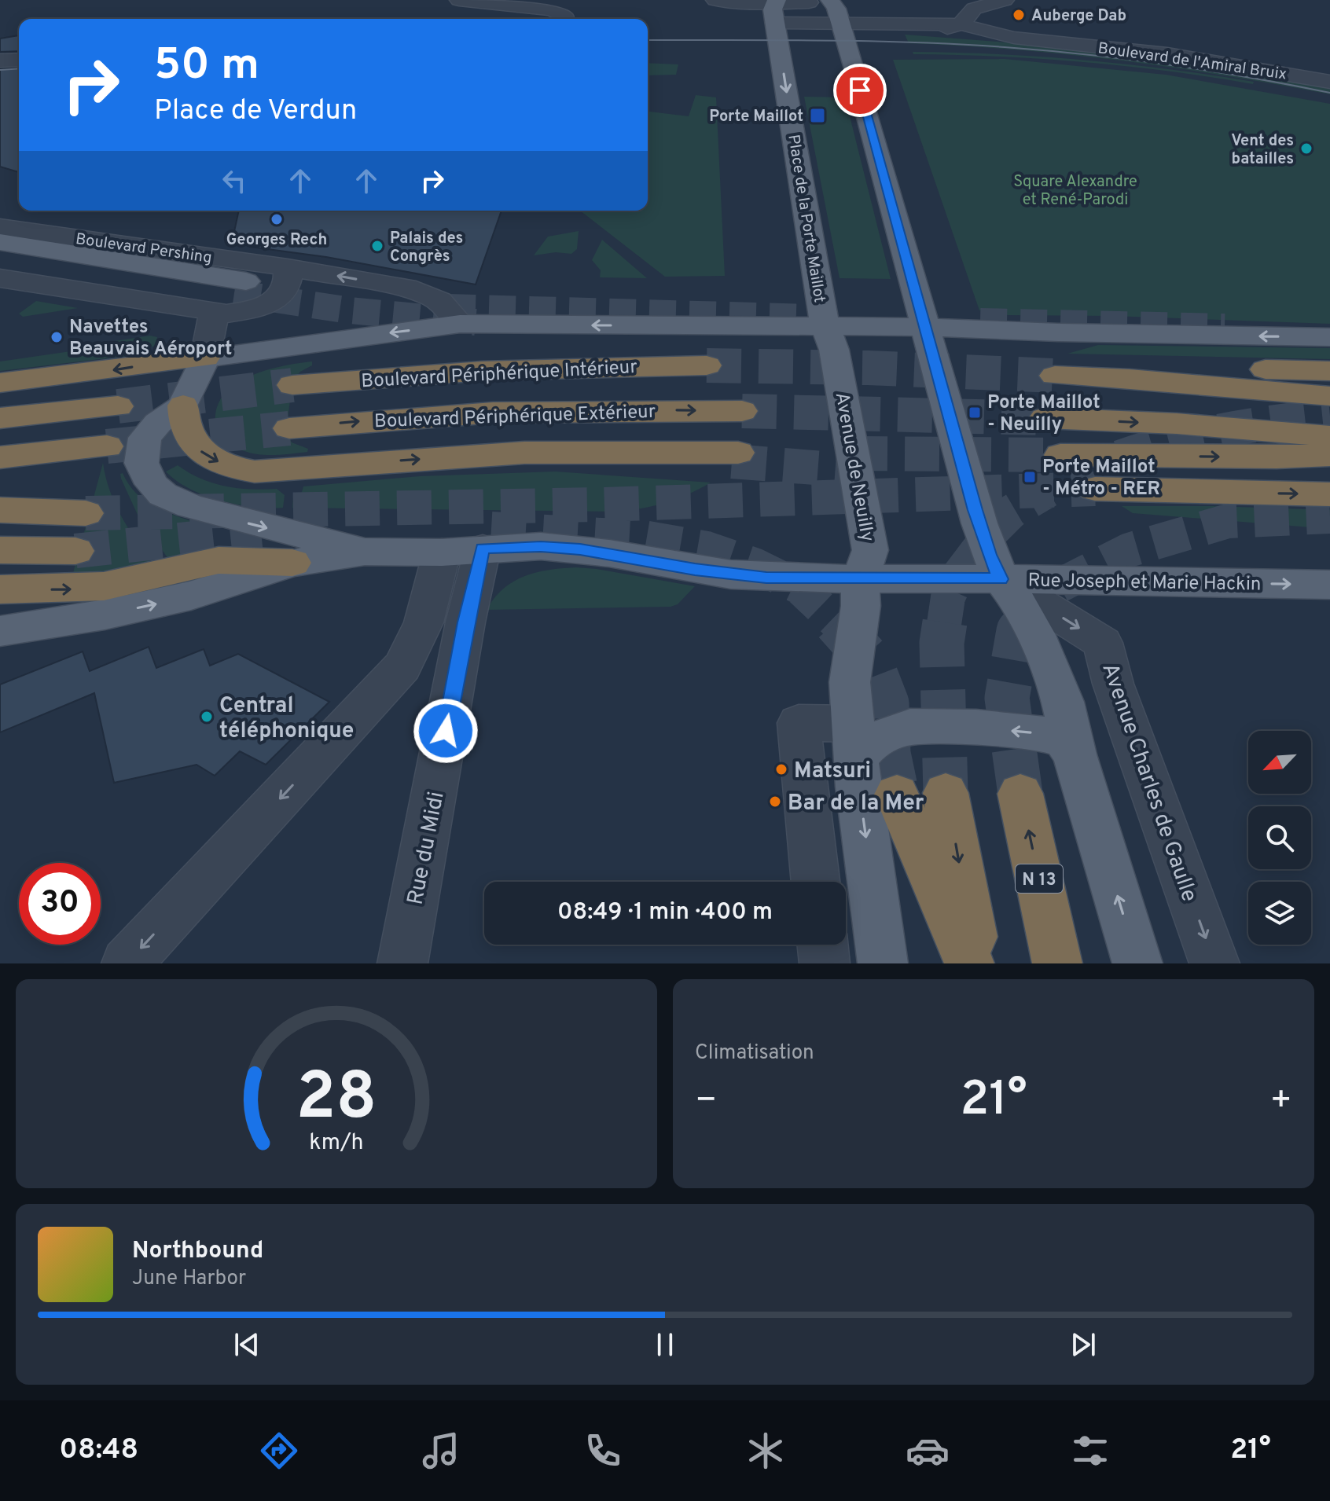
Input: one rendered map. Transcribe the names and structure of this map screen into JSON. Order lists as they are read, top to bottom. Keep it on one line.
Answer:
{"streets":{"highway":["Boulevard Périphérique Intérieur","Boulevard Périphérique Extérieur","N 13"],"main road":["Place de la Porte Maillot","Boulevard Pershing","Avenue de Neuilly","Rue Joseph et Marie Hackin"],"street":["Boulevard de l'Amiral Bruix","Avenue Charles de Gaulle","Rue du Midi"]},"crossings":[["Boulevard de l'Amiral Bruix","Place de la Porte Maillot"],["Place de la Porte Maillot","Boulevard Pershing"],["Place de la Porte Maillot","Avenue de Neuilly"],["Avenue de Neuilly","Rue Joseph et Marie Hackin"],["Rue Joseph et Marie Hackin","Avenue Charles de Gaulle"],["Rue Joseph et Marie Hackin","Rue du Midi"]],"one_way":["Avenue Charles de Gaulle"],"parks":["Square Alexandre et René-Parodi"],"places":{"other":["Auberge Dab","Vent des batailles","Georges Rech","Palais des Congrès","Navettes Beauvais Aéroport","Central téléphonique","Matsuri","Bar de la Mer"],"transit":["Porte Maillot","Porte Maillot - Neuilly","Porte Maillot - Métro - RER"]},"north":"bottom left","page":{"turn":["50 m","Place de Verdun"],"limit":"30","trip":"08:49 · 1 min · 400 m","tile":"Climatisation","heat":["−","21°","+"],"song":["Northbound","June Harbor"],"tabs":["08:48","21°"],"gauge":["28","km/h"]}}
